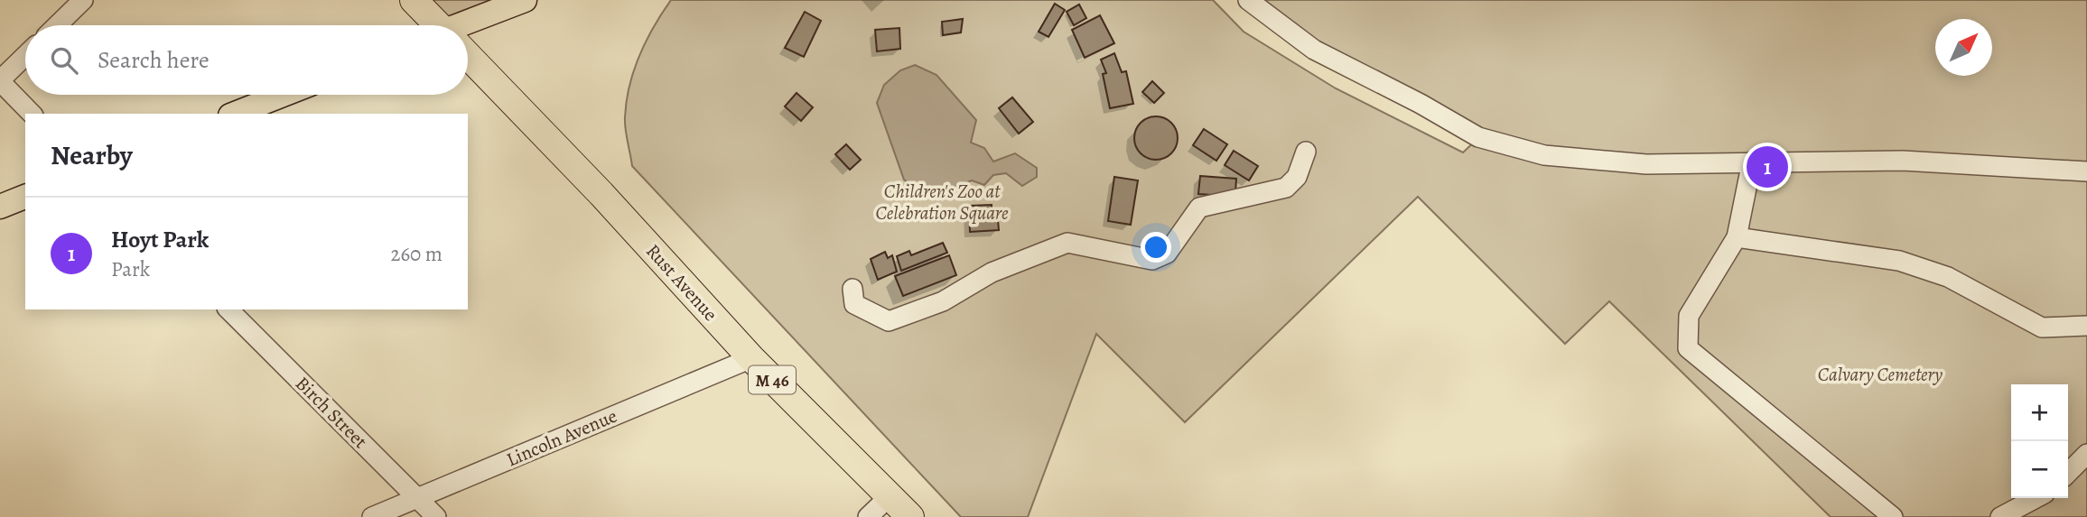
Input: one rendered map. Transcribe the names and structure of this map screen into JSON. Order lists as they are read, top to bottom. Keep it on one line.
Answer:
{"streets":{"highway":["Rust Avenue","M 46"],"street":["Birch Street","Lincoln Avenue"]},"crossings":[["Rust Avenue","Lincoln Avenue"],["Birch Street","Lincoln Avenue"]],"parks":["Children's Zoo at Celebration Square","Calvary Cemetery"],"north":"top right","page":{"search":"Search here","heading":"Nearby","pins":"1","list":[{"mark":"1","name":"Hoyt Park","note":"Park","value":"260 m"}],"map_buttons":["+","−"]}}
